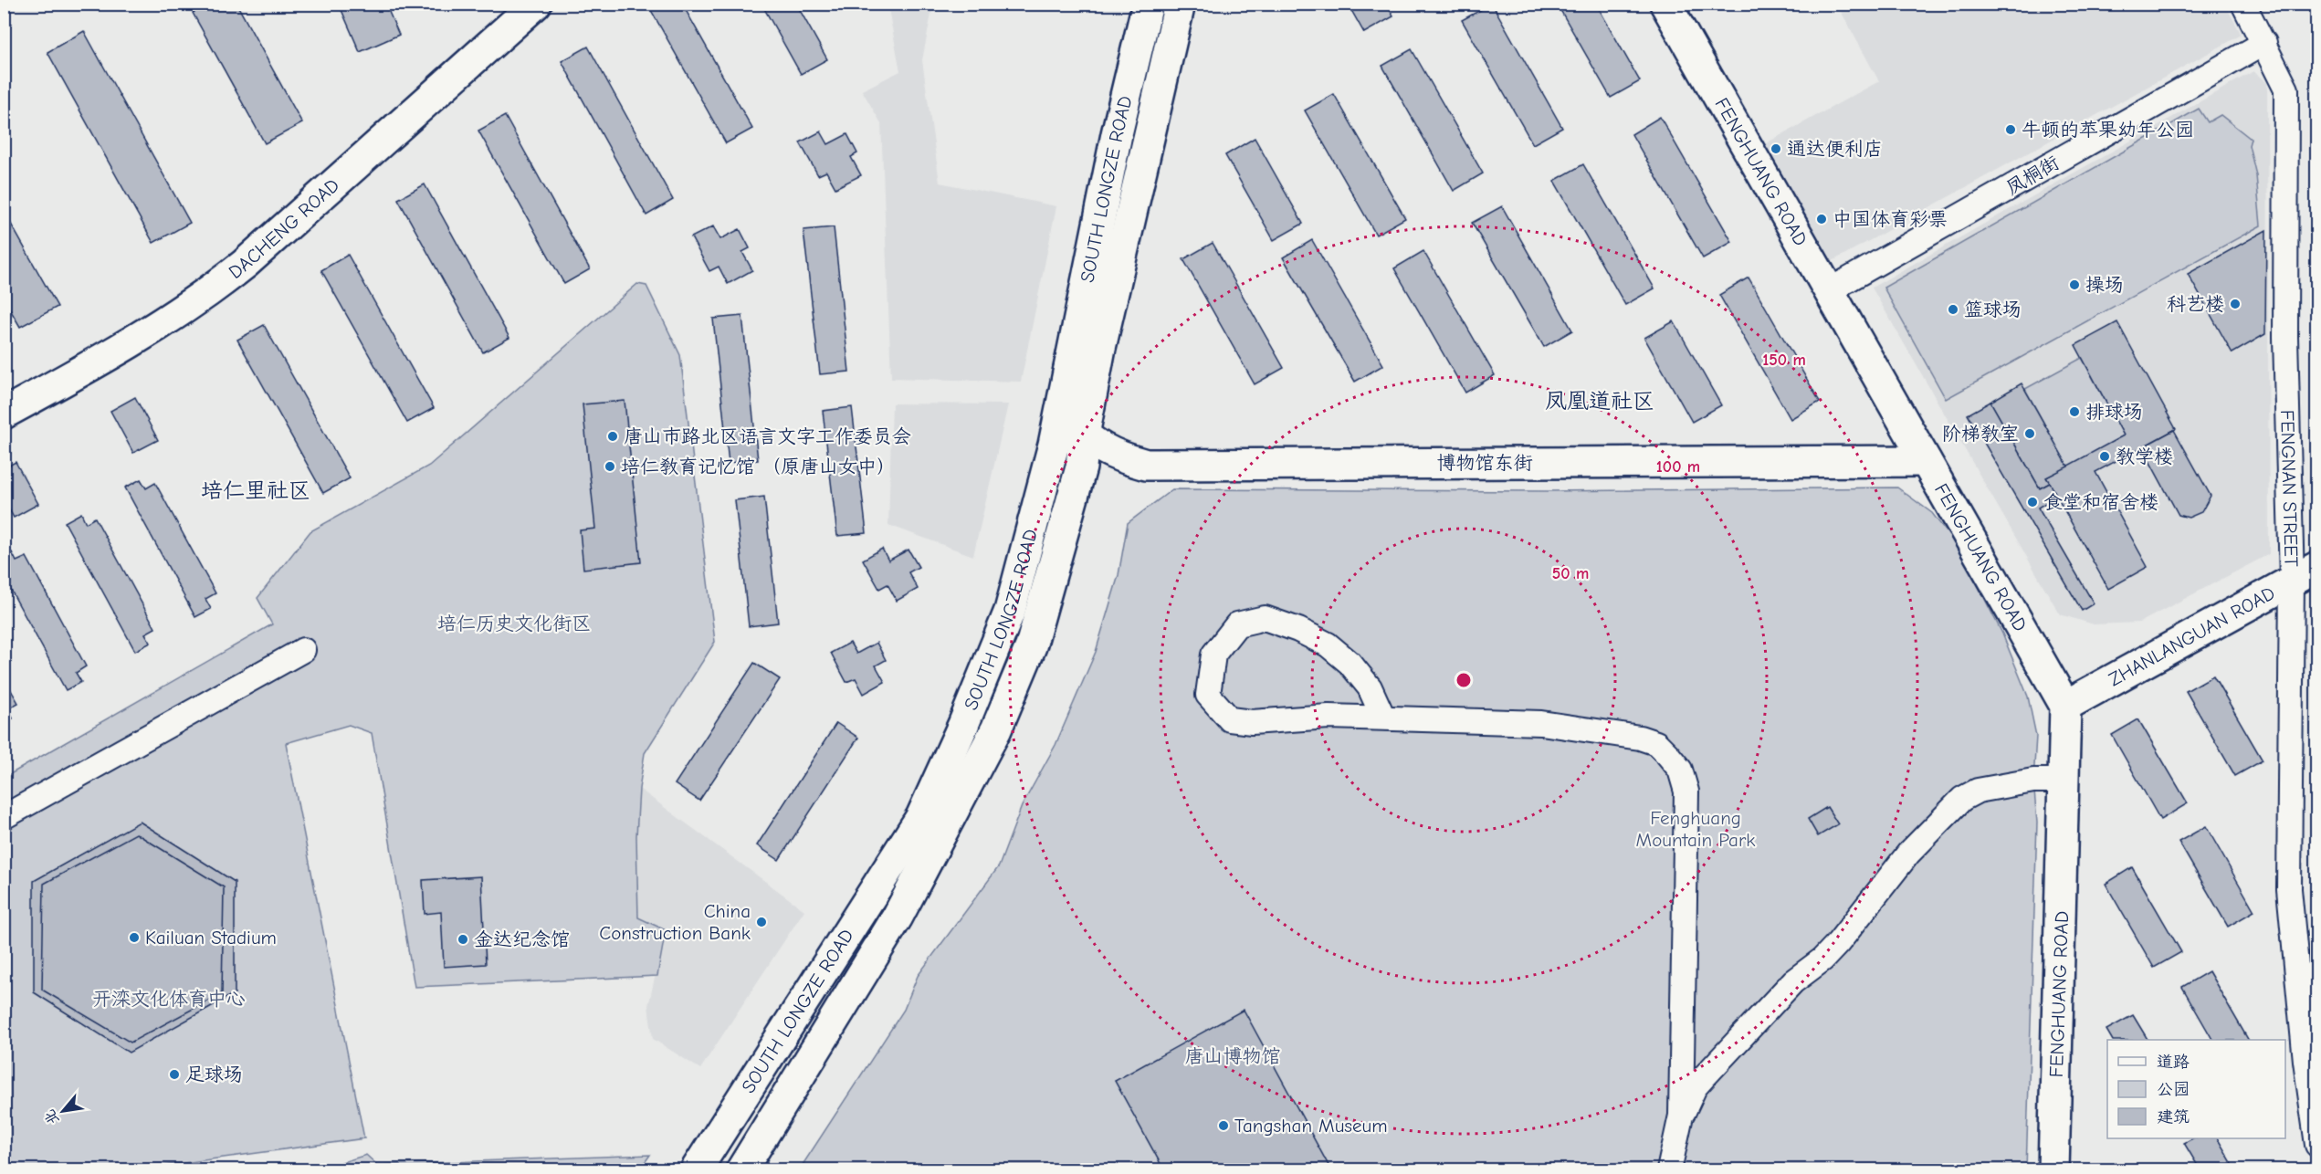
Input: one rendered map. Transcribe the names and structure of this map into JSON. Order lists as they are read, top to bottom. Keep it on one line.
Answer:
{"streets":{"street":["FENGHUANG ROAD","凤桐街","SOUTH LONGZE ROAD","DACHENG ROAD","博物馆东街","FENGNAN STREET","ZHANLANGUAN ROAD"]},"crossings":[["FENGHUANG ROAD","凤桐街"],["FENGHUANG ROAD","博物馆东街"],["FENGHUANG ROAD","ZHANLANGUAN ROAD"],["凤桐街","FENGNAN STREET"],["SOUTH LONGZE ROAD","博物馆东街"],["FENGNAN STREET","ZHANLANGUAN ROAD"]],"districts":["凤凰道社区","培仁里社区"],"parks":["培仁历史文化街区","Fenghuang Mountain Park","开滦文化体育中心","唐山博物馆"],"places":["牛顿的苹果幼年公园","通达便利店","中国体育彩票","操场","科艺楼","篮球场","排球场","阶梯教室","唐山市路北区语言文字工作委员会","教学楼","培仁教育记忆馆 （原唐山女中）","食堂和宿舍楼","China Construction Bank","Kailuan Stadium","金达纪念馆","足球场","Tangshan Museum"],"legend":["道路","公园","建筑"],"north":"bottom left","rings":["150 m","100 m","50 m"]}
